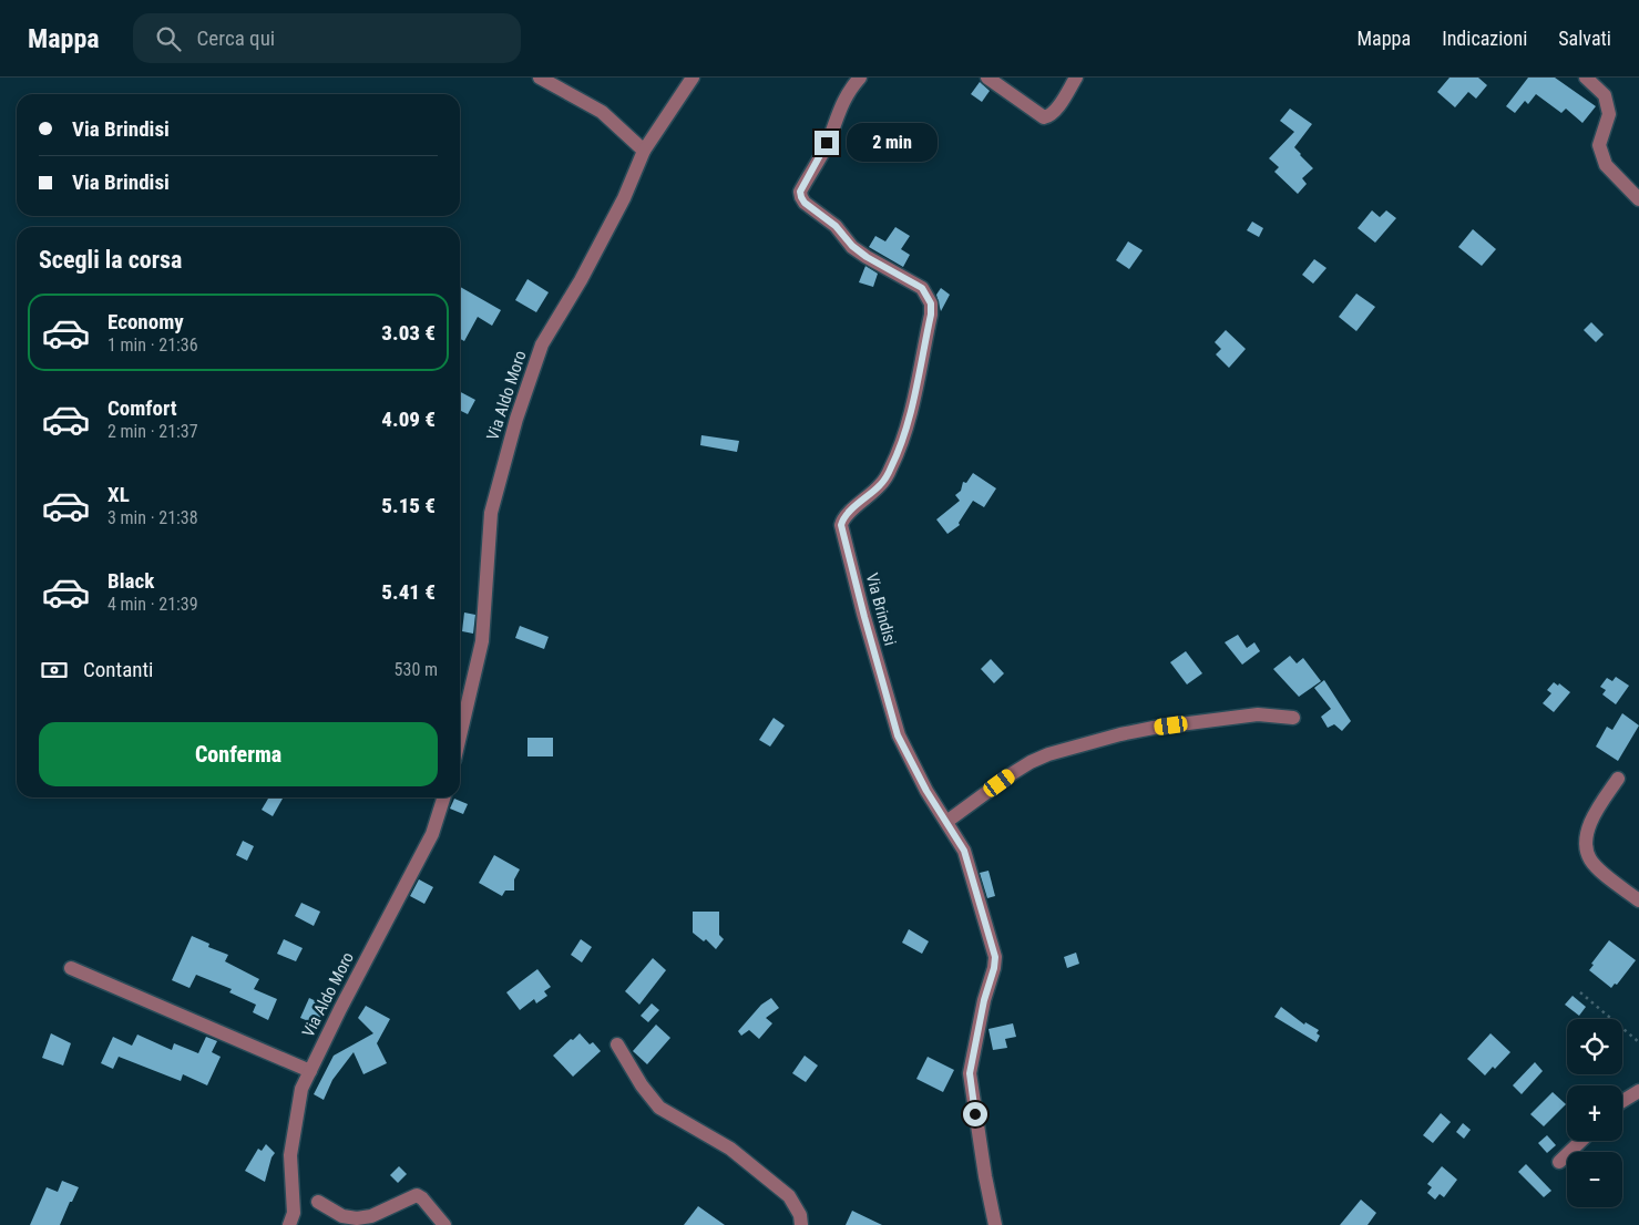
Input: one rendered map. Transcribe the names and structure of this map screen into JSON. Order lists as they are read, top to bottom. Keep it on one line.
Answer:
{"streets":{"street":["Via Aldo Moro","Via Brindisi"]},"page":{"header":"Mappa","search":"Cerca qui","nav":["Mappa","Indicazioni","Salvati"],"banner":["Via Brindisi","Via Brindisi"],"bubble":"2 min","heading":"Scegli la corsa","list":[{"name":"Economy","note":"1 min · 21:36","value":"3.03 €"},{"name":"Comfort","note":"2 min · 21:37","value":"4.09 €"},{"name":"XL","note":"3 min · 21:38","value":"5.15 €"},{"name":"Black","note":"4 min · 21:39","value":"5.41 €"}],"pay":["Contanti","530 m"],"buttons":"Conferma","map_buttons":["+","−"]}}
